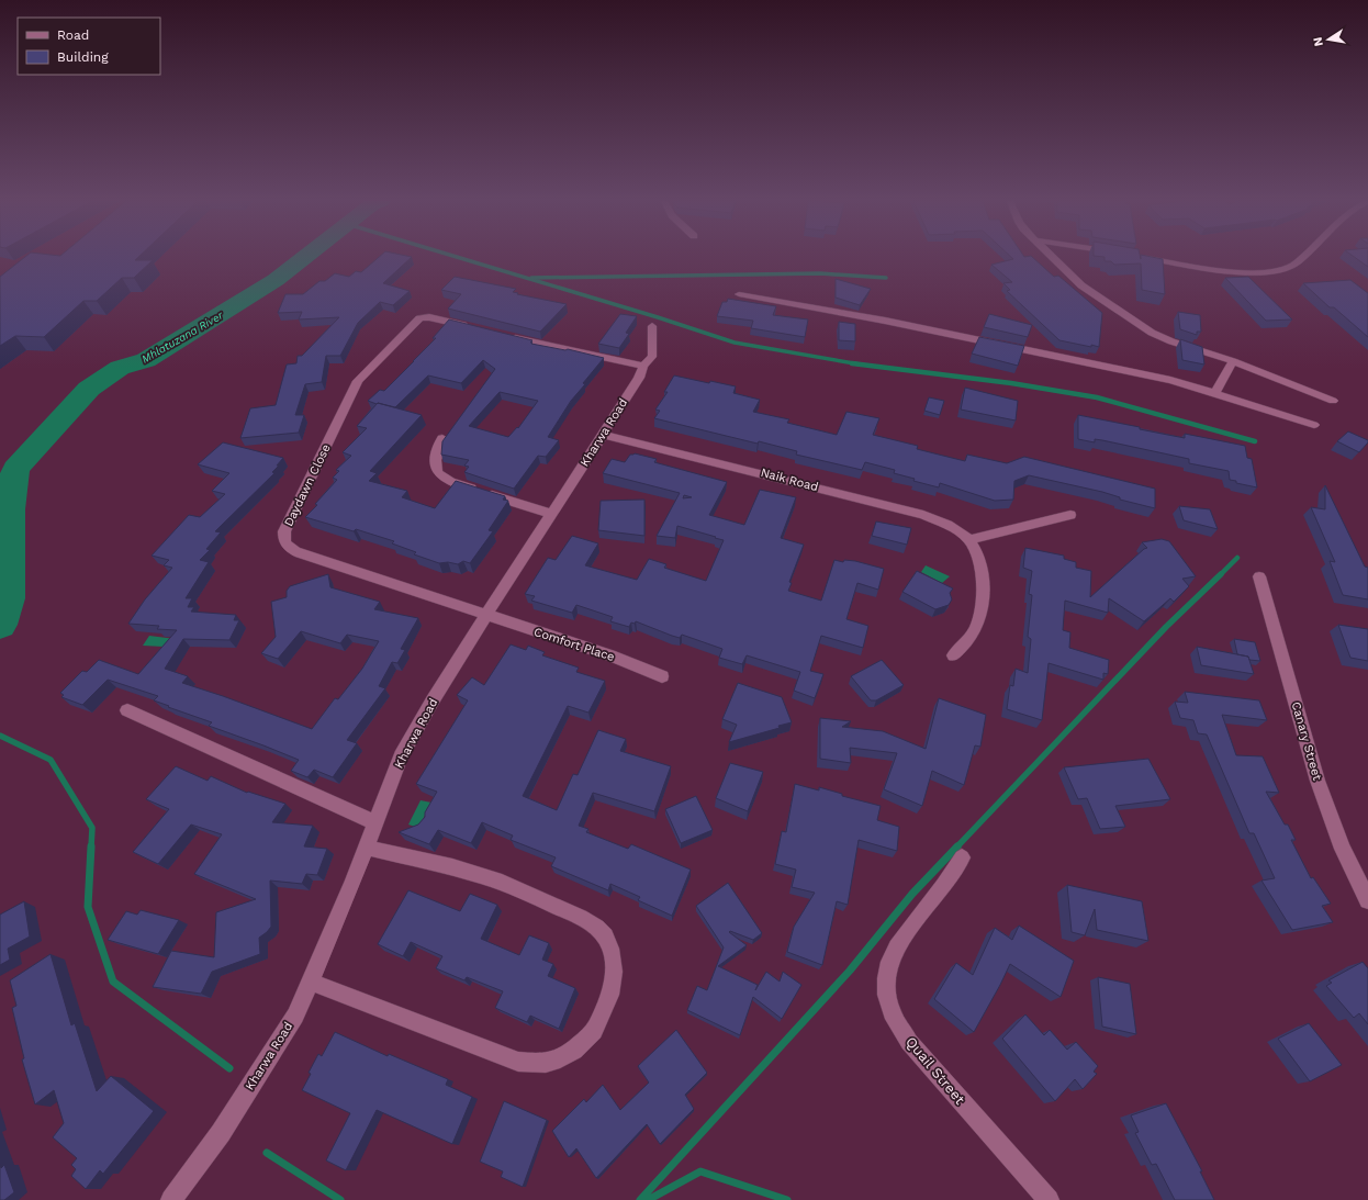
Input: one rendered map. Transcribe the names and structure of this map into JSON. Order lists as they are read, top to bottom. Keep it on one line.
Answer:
{"streets":{"street":["Kharwa Road","Naik Road","Daydawn Close","Comfort Place","Canary Street","Quail Street"]},"crossings":[["Kharwa Road","Naik Road"],["Kharwa Road","Daydawn Close"],["Kharwa Road","Comfort Place"],["Daydawn Close","Comfort Place"]],"water":["Mhlatuzana River"],"legend":["Road","Building"],"north":"left"}
